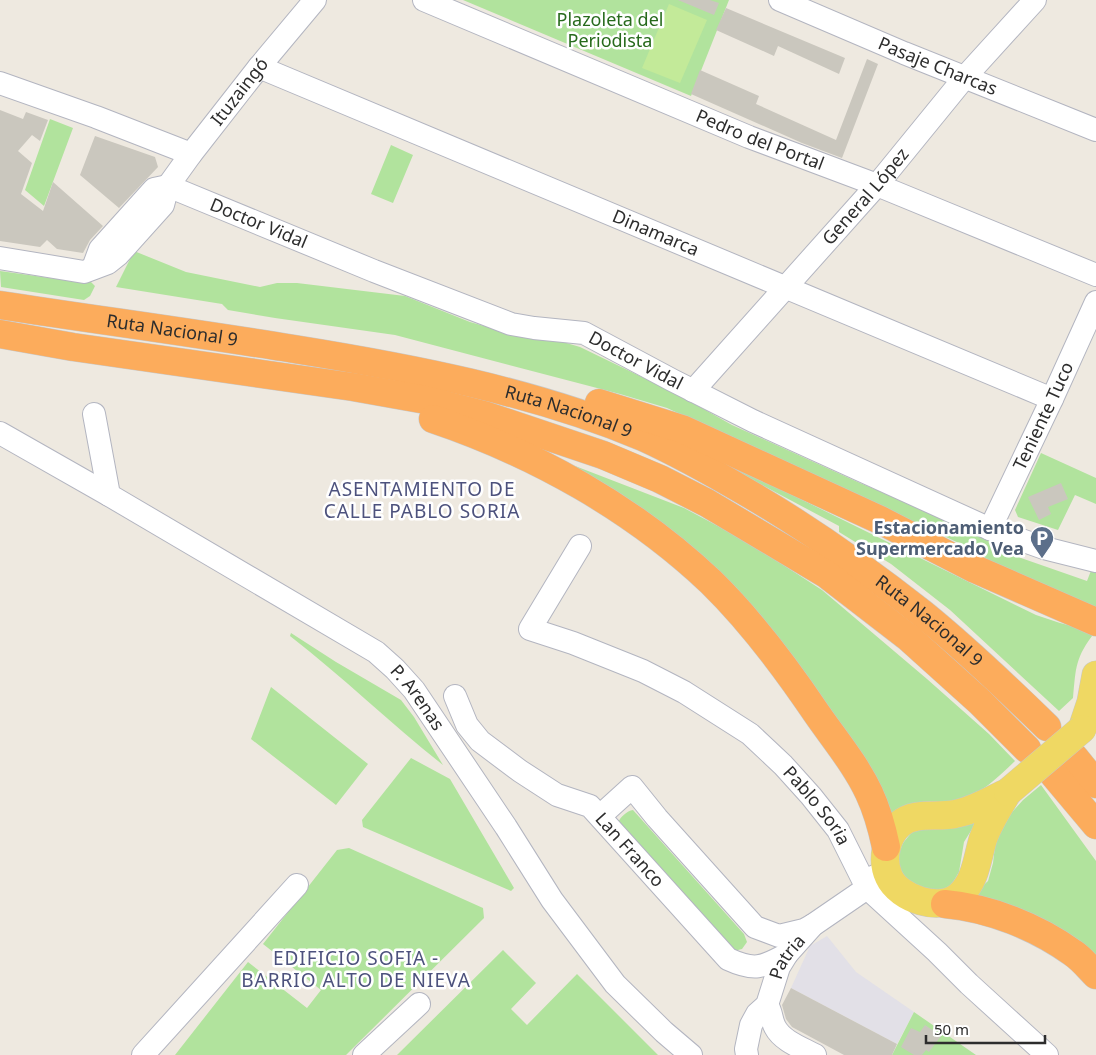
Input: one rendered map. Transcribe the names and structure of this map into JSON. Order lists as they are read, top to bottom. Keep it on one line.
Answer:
{"streets":{"highway":["Ruta Nacional 9"],"street":["Pasaje Charcas","Ituzaingó","Pedro del Portal","General López","Doctor Vidal","Dinamarca","Teniente Tuco","P. Arenas","Pablo Soria","Lan Franco","Patria"]},"crossings":[["Pasaje Charcas","General López"],["Ituzaingó","Doctor Vidal"],["Ituzaingó","Dinamarca"],["Pedro del Portal","General López"],["General López","Doctor Vidal"],["General López","Dinamarca"],["Doctor Vidal","Teniente Tuco"],["Dinamarca","Teniente Tuco"],["Pablo Soria","Patria"],["Lan Franco","Patria"]],"districts":["ASENTAMIENTO DE CALLE PABLO SORIA","EDIFICIO SOFIA - BARRIO ALTO DE NIEVA"],"parks":["Plazoleta del Periodista"],"places":{"parking":["Estacionamiento Supermercado Vea"]},"scale_bar":"50 m"}
